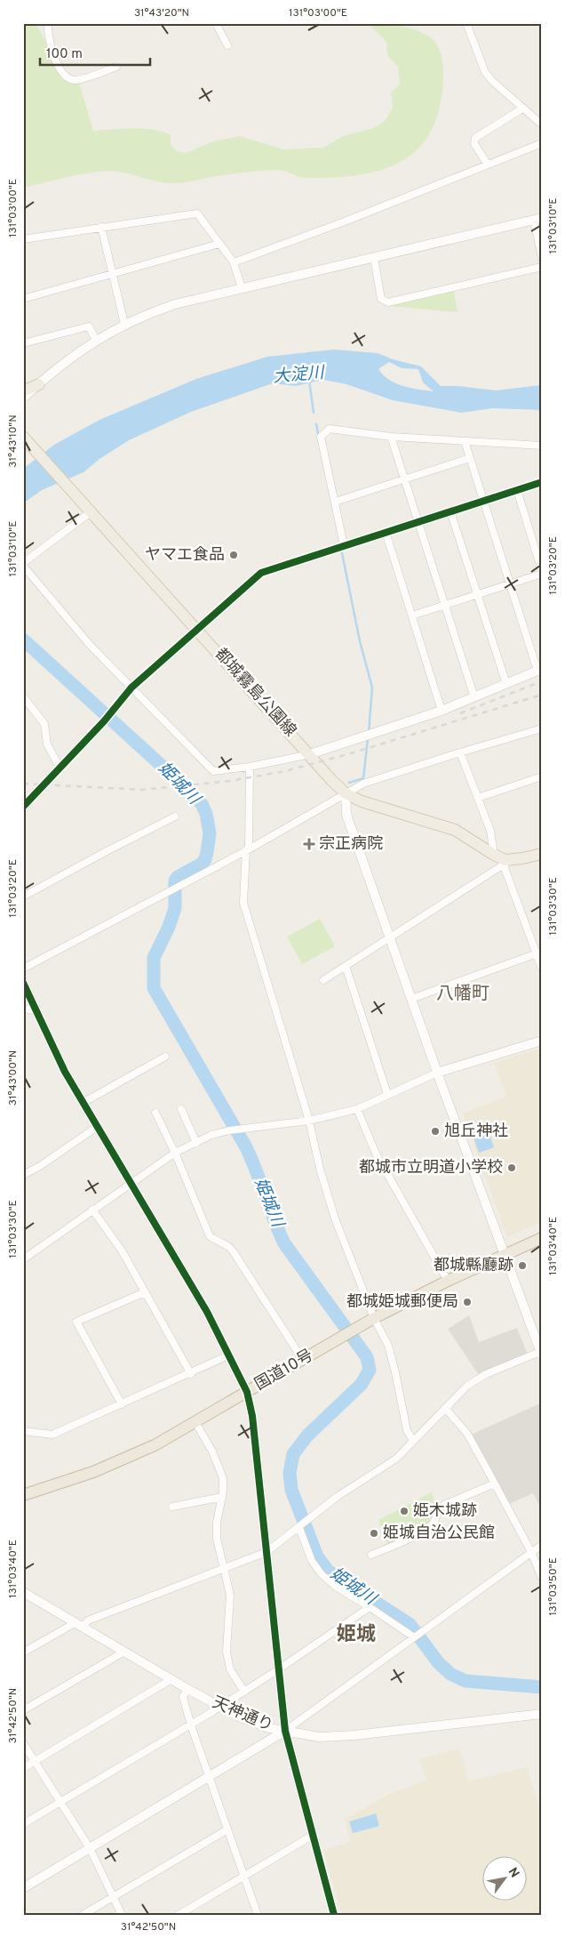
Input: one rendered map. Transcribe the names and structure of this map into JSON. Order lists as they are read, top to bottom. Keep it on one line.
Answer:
{"streets":{"highway":["国道10号"],"main road":["都城霧島公園線"],"street":["天神通り"]},"districts":["八幡町","姫城"],"water":["大淀川","姫城川"],"places":{"other":["ヤマエ食品","旭丘神社","都城市立明道小学校","都城縣廳跡","都城姫城郵便局","姫木城跡","姫城自治公民館"],"health":["宗正病院"]},"scale_bar":"100 m","north":"top right","coordinates":["31°43'20\"N","131°03'00\"E","131°03'10\"E","31°43'10\"N","131°03'20\"E","131°03'30\"E","31°43'00\"N","131°03'40\"E","131°03'50\"E","31°42'50\"N"]}
